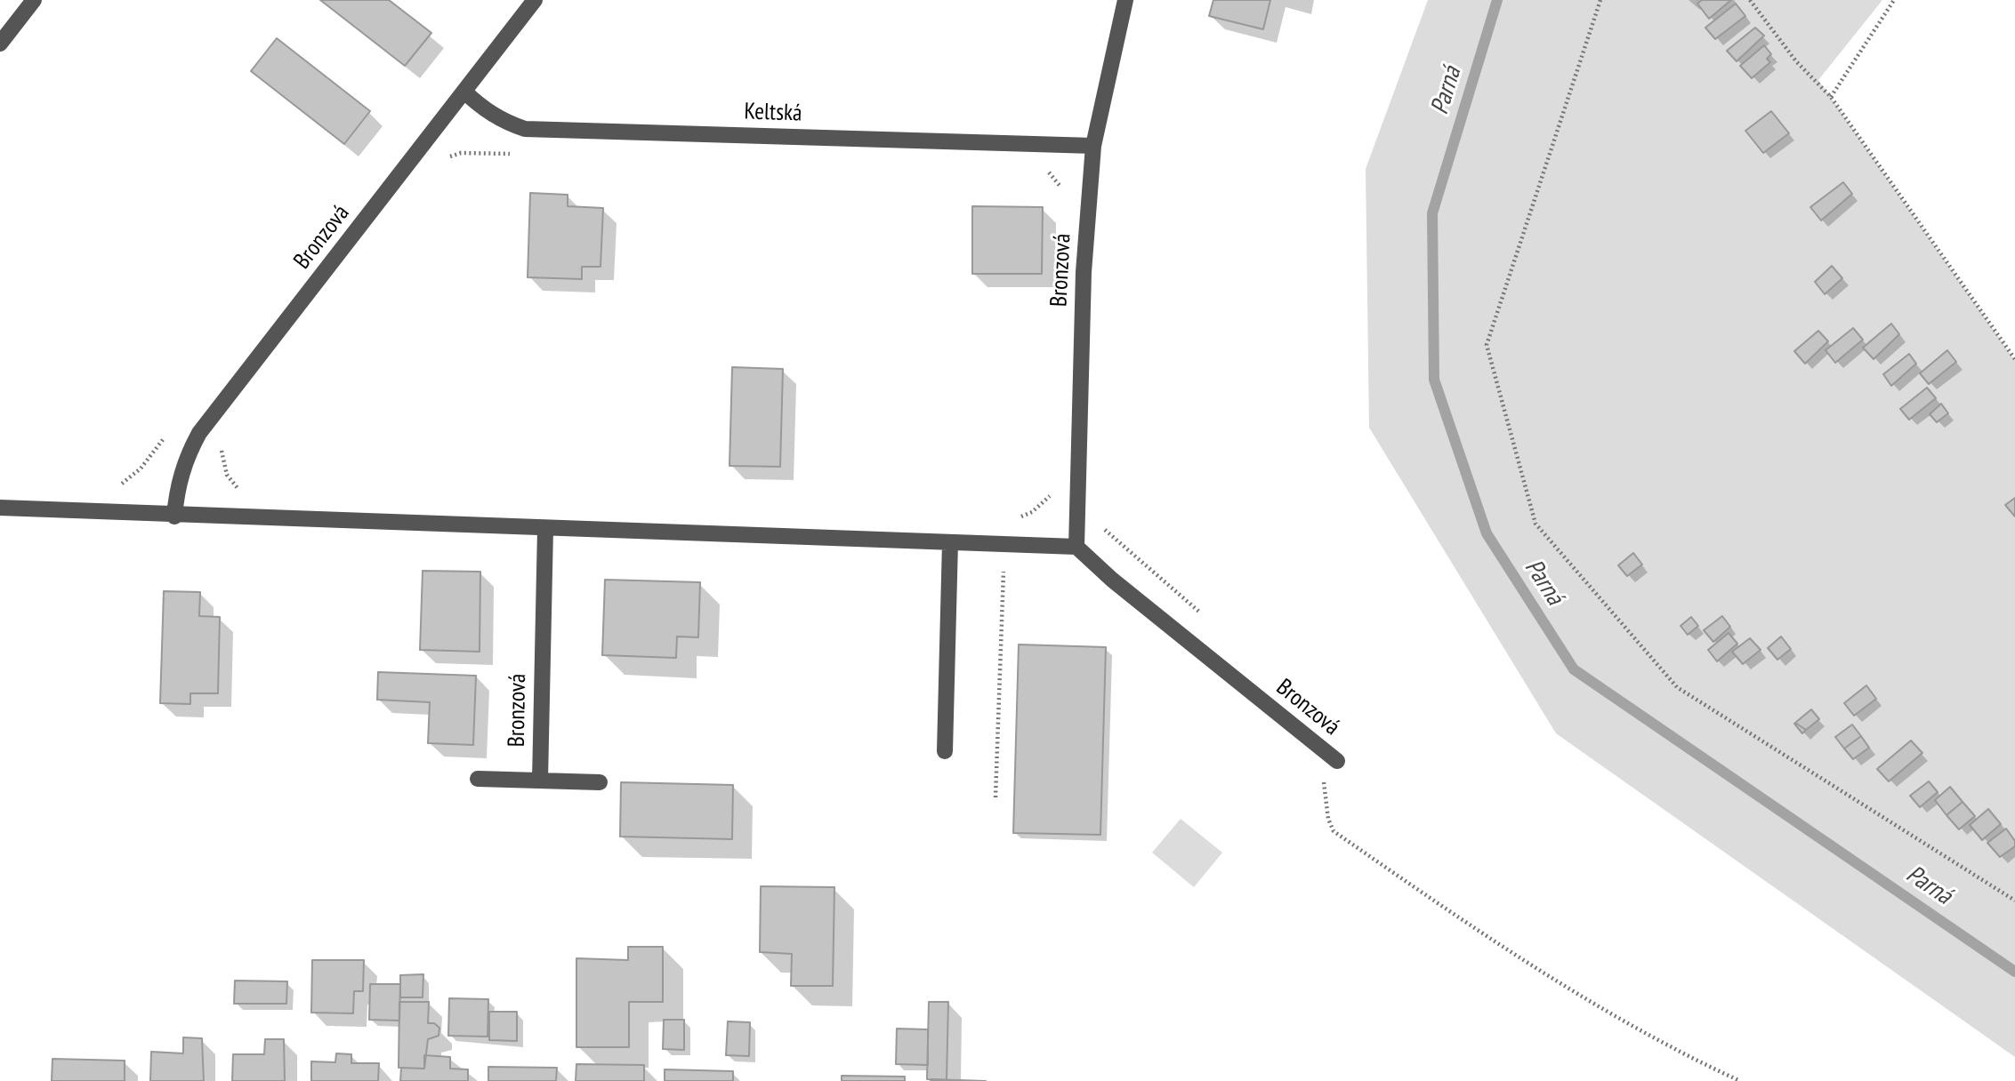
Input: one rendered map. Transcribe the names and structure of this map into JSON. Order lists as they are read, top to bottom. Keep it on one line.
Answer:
{"streets":{"street":["Keltská","Bronzová"]},"crossings":[["Keltská","Bronzová"]],"water":["Parná"]}
